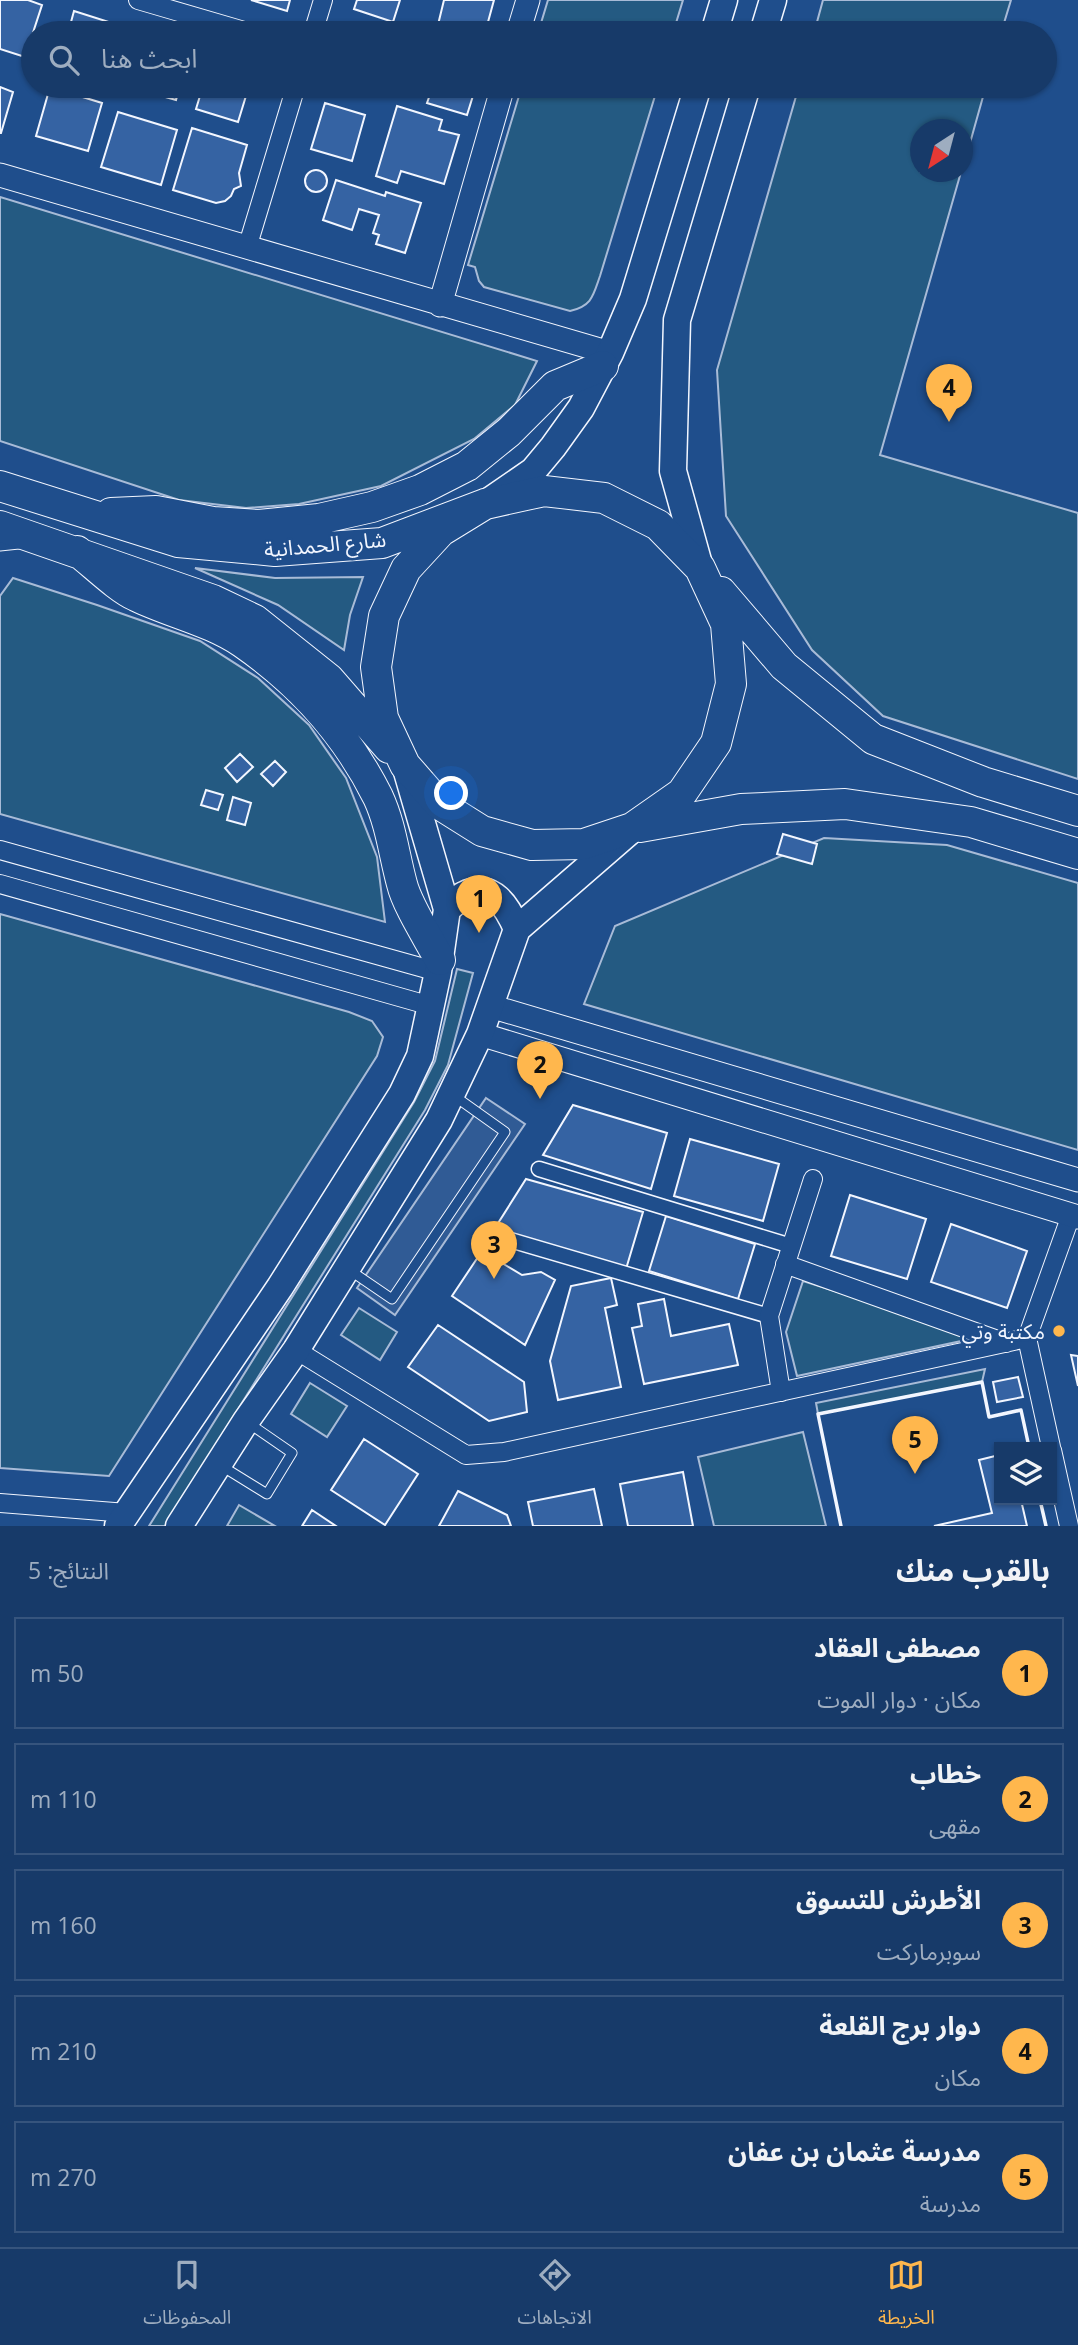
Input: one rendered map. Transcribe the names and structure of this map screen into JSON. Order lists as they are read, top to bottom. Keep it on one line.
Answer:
{"streets":{"highway":["شارع الحمدانية"]},"places":["مكتبة وتي"],"north":"bottom left","page":{"search":"ابحث هنا","pins":["4","1","2","3","5"],"heading":["بالقرب منك","النتائج: 5"],"list":[{"mark":"1","name":"مصطفى العقاد","note":"مكان · دوار الموت","value":"50 m"},{"mark":"2","name":"خطاب","note":"مقهى","value":"110 m"},{"mark":"3","name":"الأطرش للتسوق","note":"سوبرماركت","value":"160 m"},{"mark":"4","name":"دوار برج القلعة","note":"مكان","value":"210 m"},{"mark":"5","name":"مدرسة عثمان بن عفان","note":"مدرسة","value":"270 m"}],"nav":["الخريطة","الاتجاهات","المحفوظات"]}}
